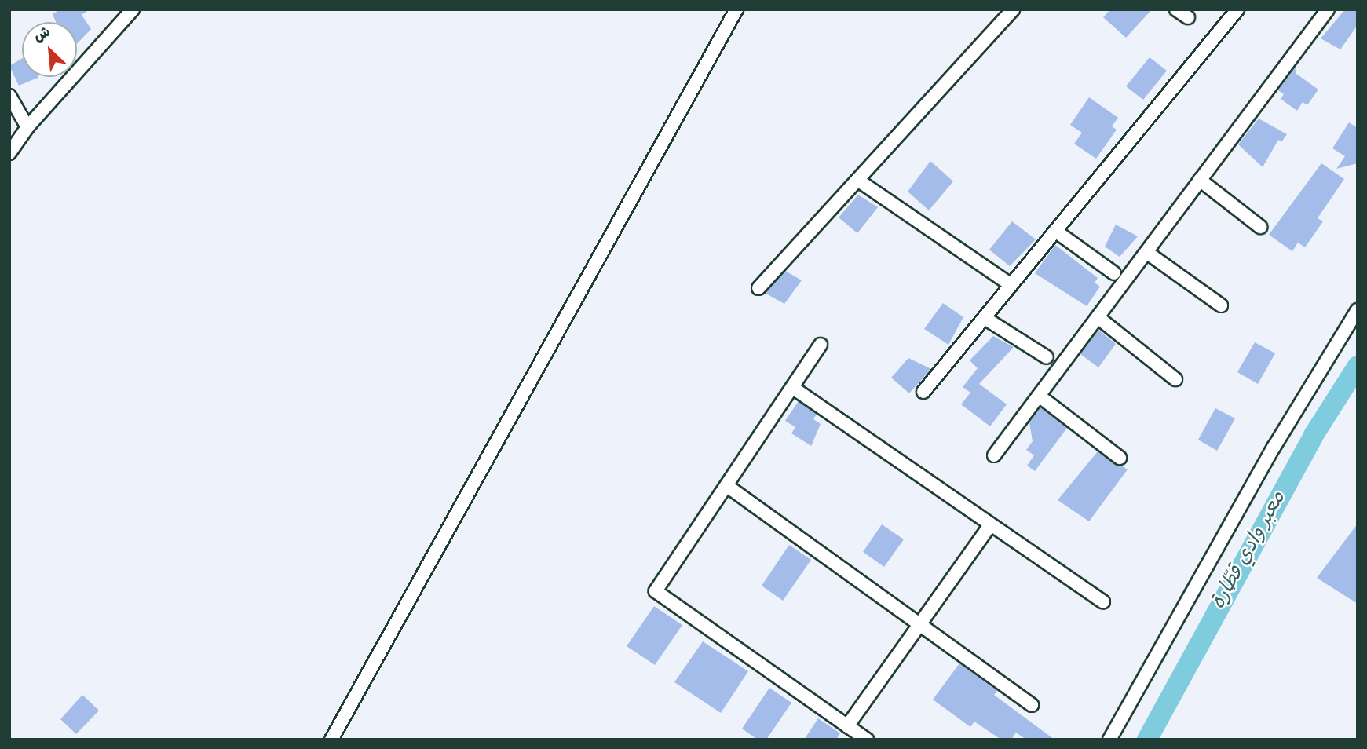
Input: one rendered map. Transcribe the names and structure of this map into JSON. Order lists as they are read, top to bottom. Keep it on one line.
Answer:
{"water":["معبر وادي قطّارة"],"north":"top left"}
